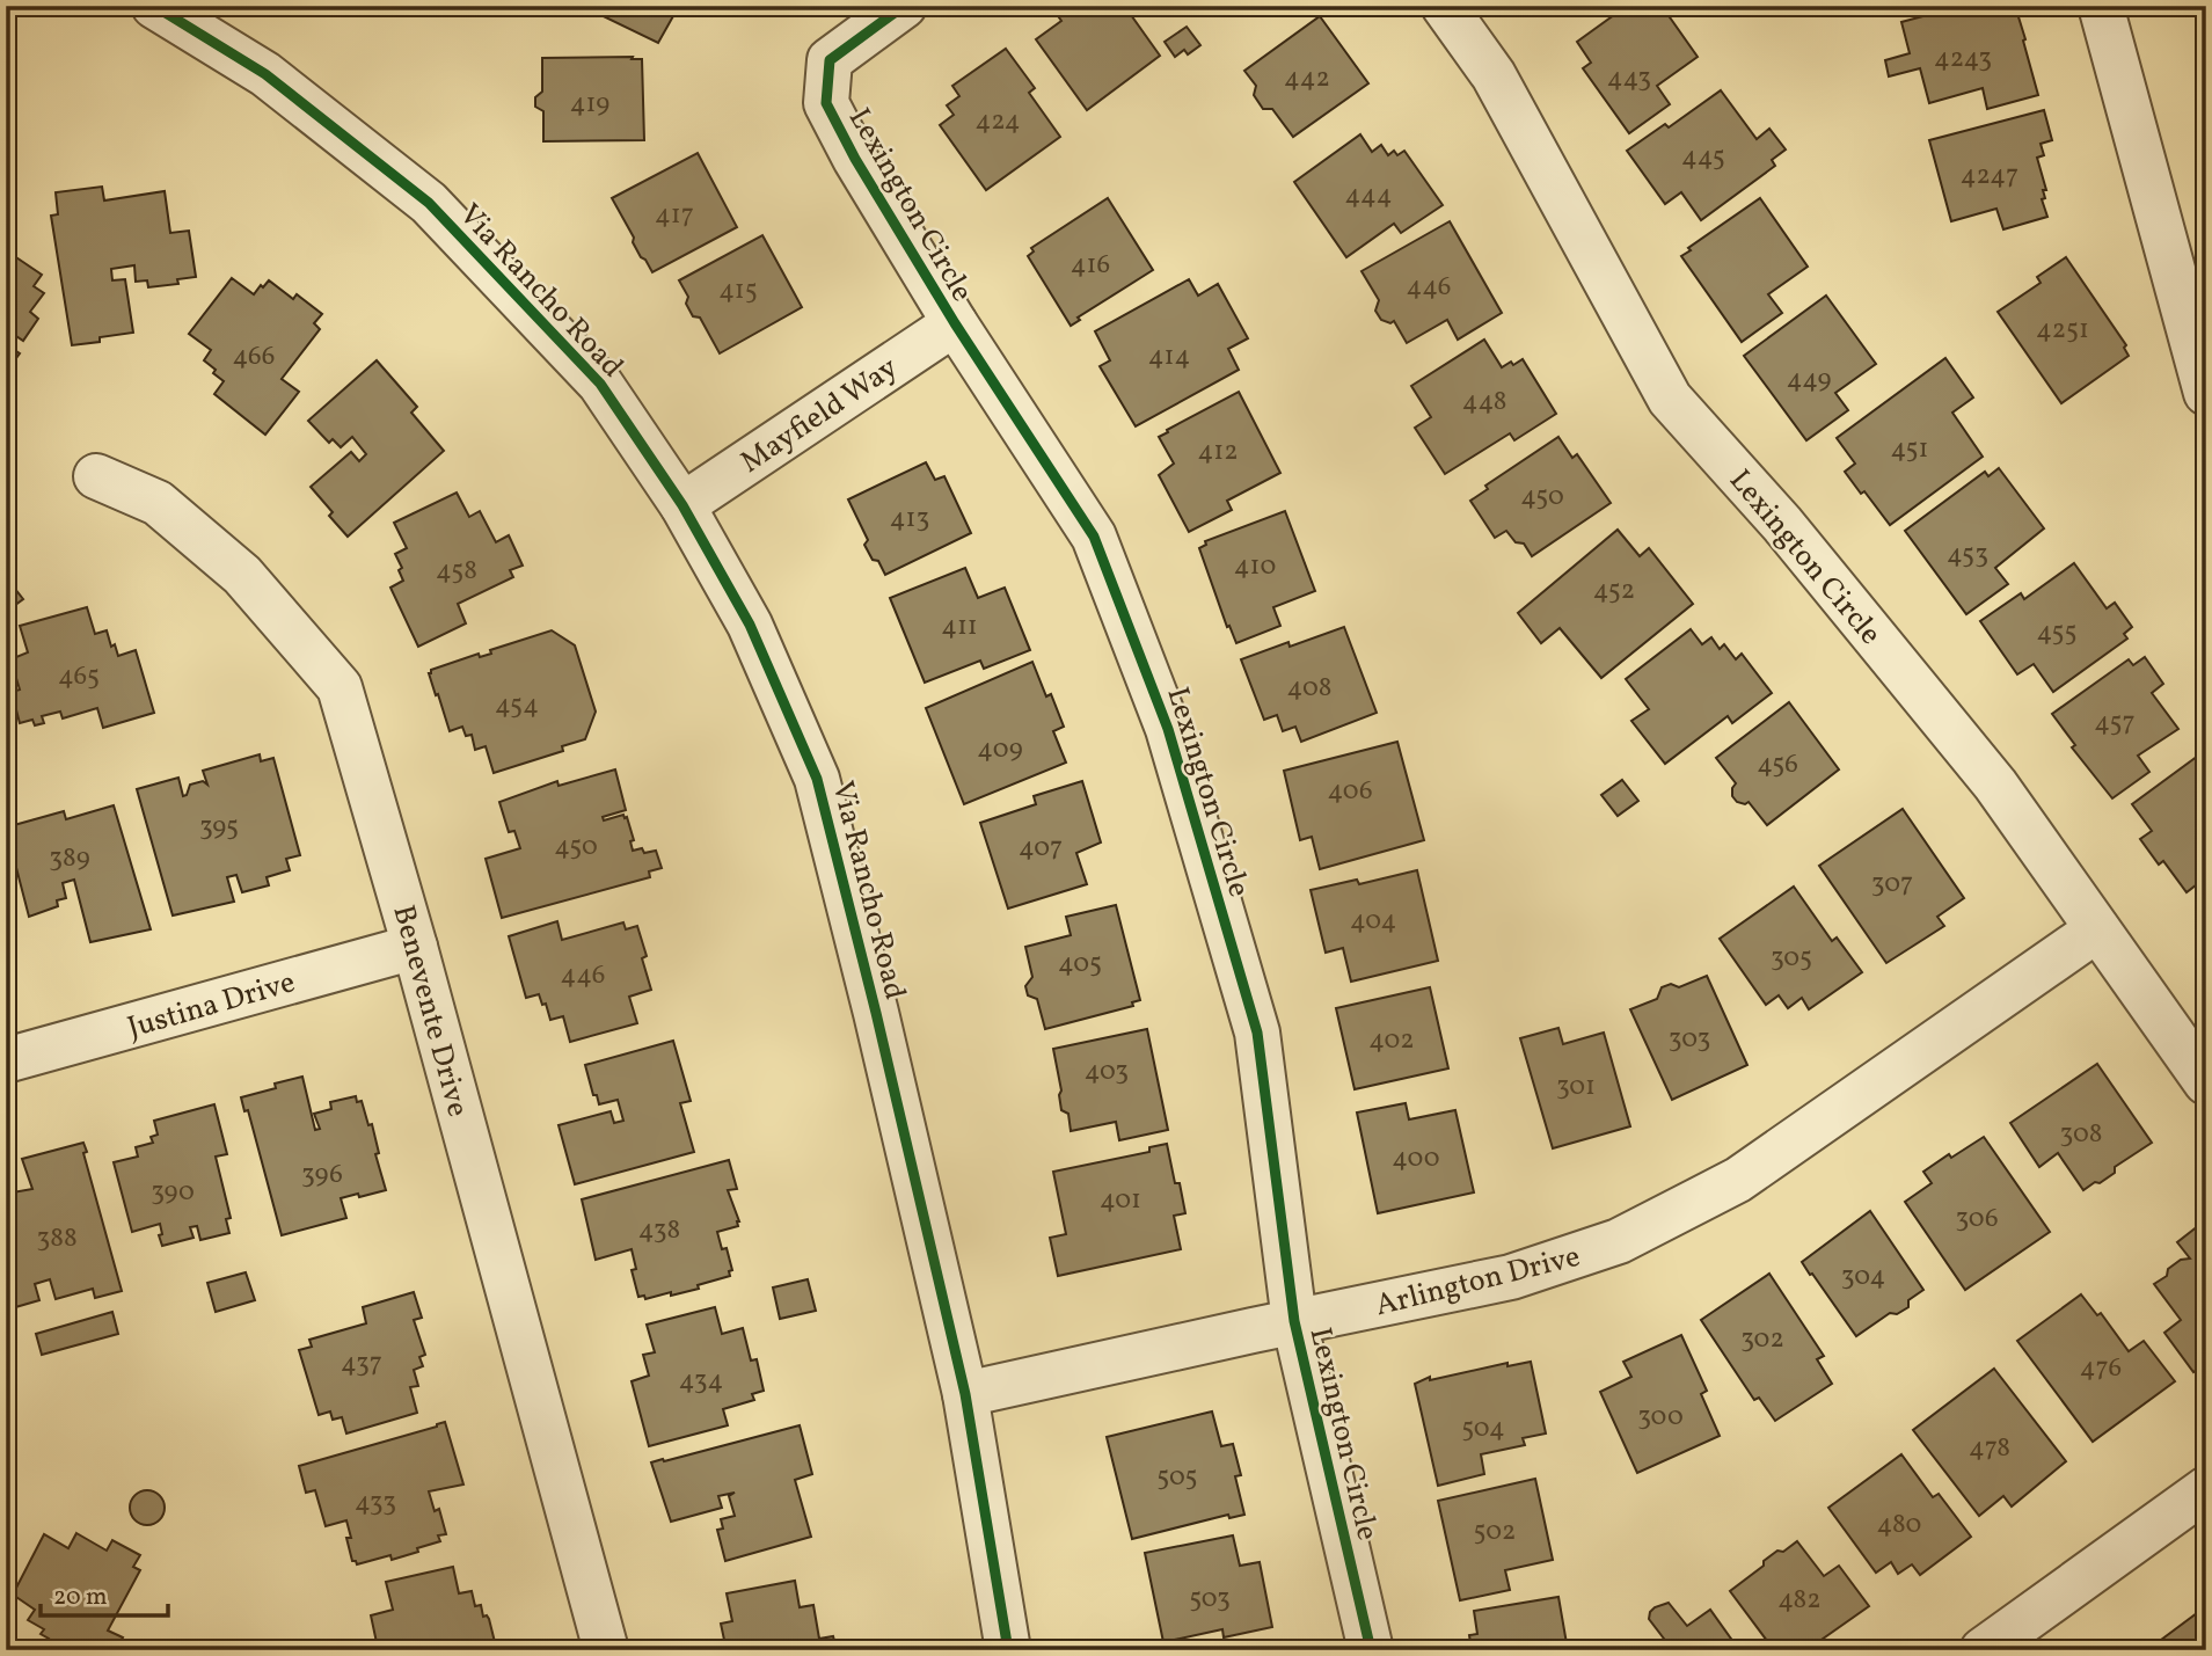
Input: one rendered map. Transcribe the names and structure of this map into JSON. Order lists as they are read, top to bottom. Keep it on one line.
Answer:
{"streets":{"street":["Lexington Circle","Via Rancho Road","Mayfield Way","Justina Drive","Benevente Drive","Arlington Drive"]},"crossings":[["Lexington Circle","Mayfield Way"],["Lexington Circle","Arlington Drive"],["Via Rancho Road","Mayfield Way"],["Via Rancho Road","Arlington Drive"],["Justina Drive","Benevente Drive"]],"house_numbers":["4243","442","443","419","424","445","4247","444","417","416","446","415","4251","466","414","449","448","451","412","450","413","453","410","458","452","411","455","465","408","454","457","409","456","406","395","450","407","389","307","404","305","405","446","303","402","403","301","308","400","396","390","401","306","438","388","304","302","437","476","434","300","504","478","505","433","480","502","503","482"],"scale_bar":"20 m"}
